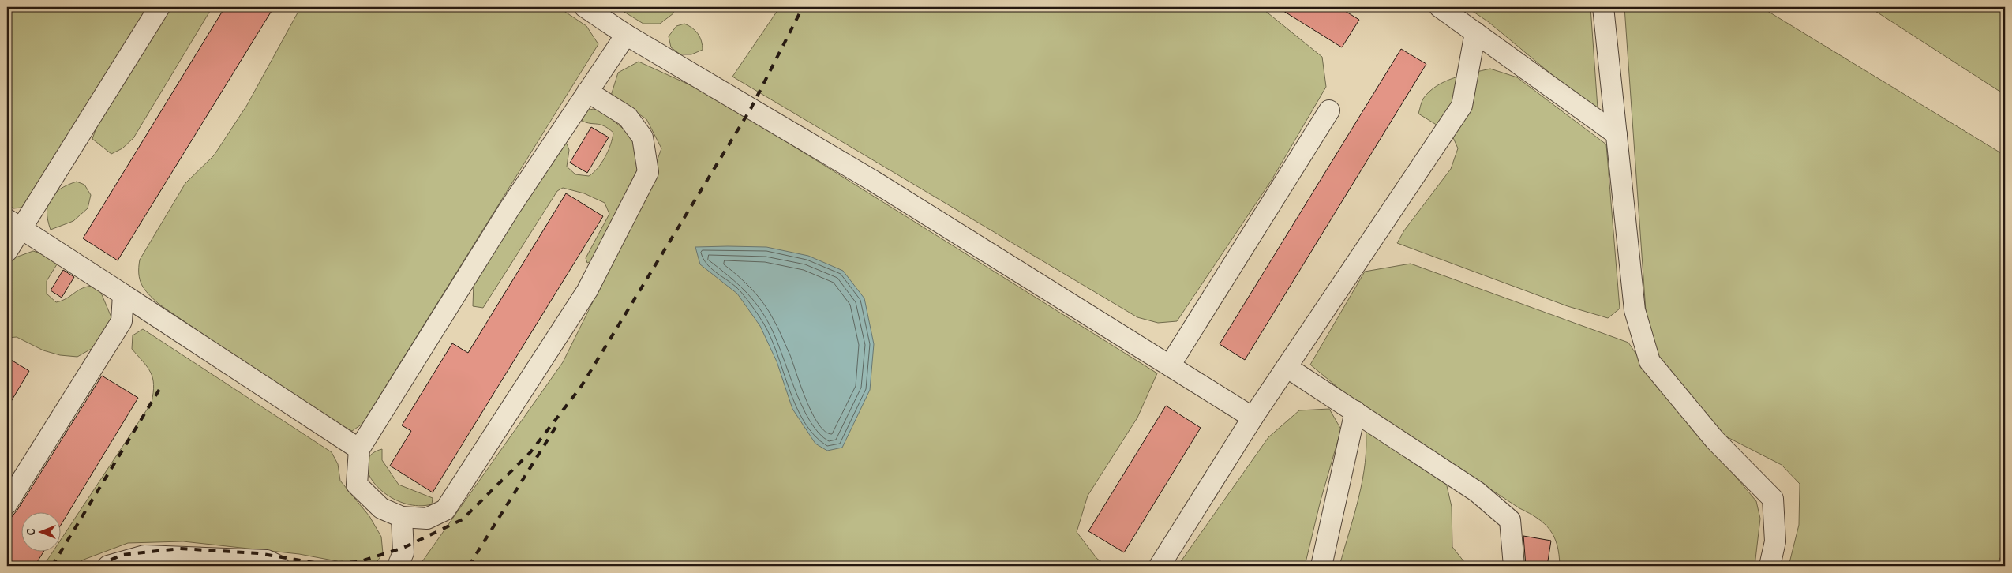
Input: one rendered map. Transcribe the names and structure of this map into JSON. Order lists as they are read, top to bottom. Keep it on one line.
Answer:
{"north":"left"}
